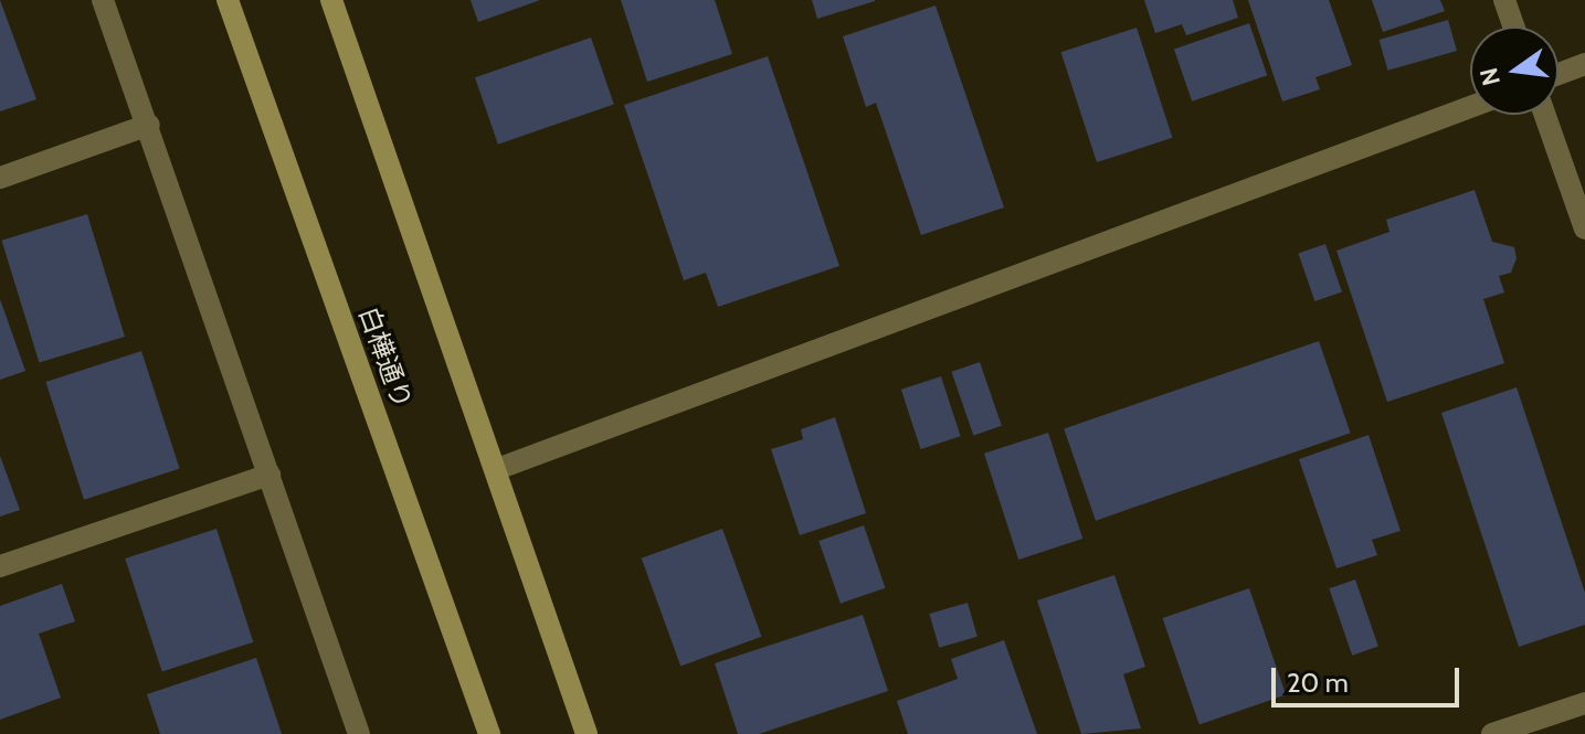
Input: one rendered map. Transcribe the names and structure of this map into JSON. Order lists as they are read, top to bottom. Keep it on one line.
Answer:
{"streets":{"street":["白樺通り"]},"scale_bar":"20 m","north":"left"}
